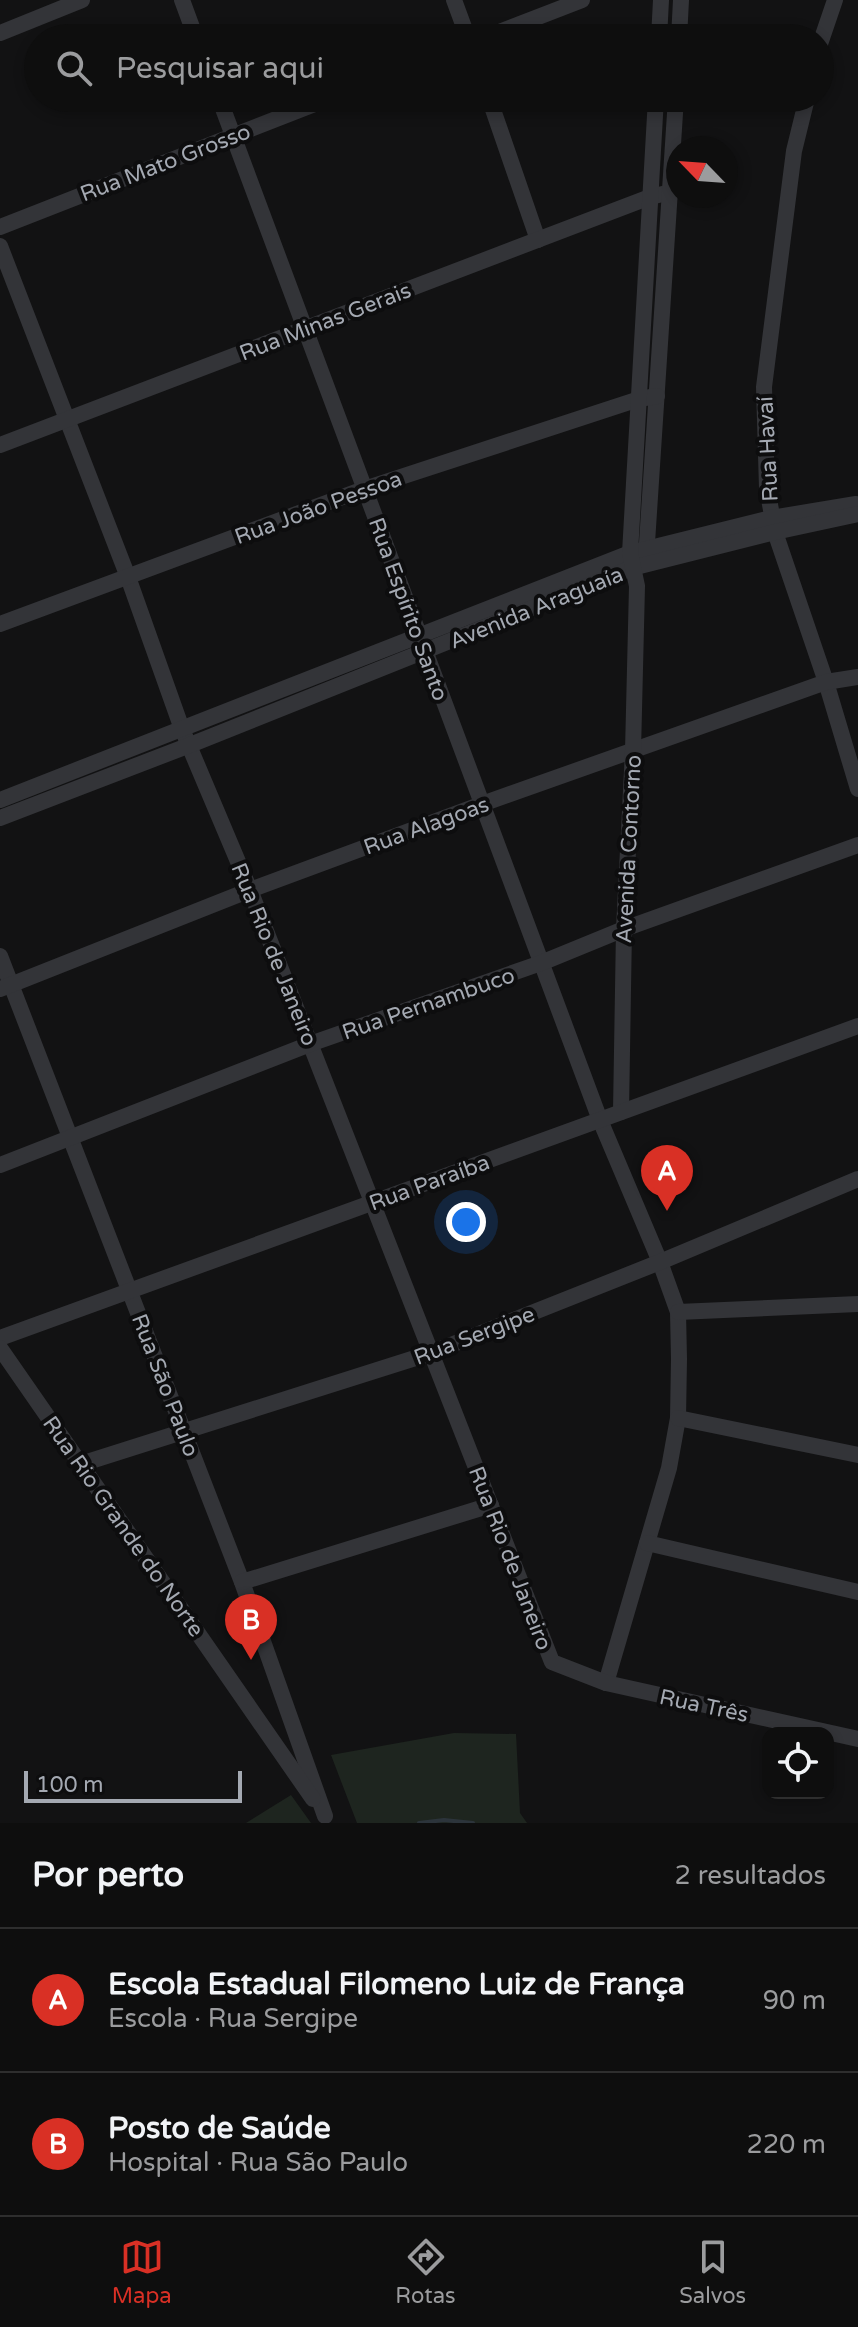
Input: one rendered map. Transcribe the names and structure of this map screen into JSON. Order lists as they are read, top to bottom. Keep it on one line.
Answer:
{"streets":{"street":["Rua Mato Grosso","Rua Minas Gerais","Rua Havaí","Rua João Pessoa","Avenida Araguaía","Rua Espírito Santo","Rua Alagoas","Avenida Contorno","Rua Rio de Janeiro","Rua Pernambuco","Rua Paraíba","Rua Sergipe","Rua São Paulo","Rua Rio Grande do Norte","Rua Três"]},"crossings":[["Rua Mato Grosso","Rua Espírito Santo"],["Rua Minas Gerais","Rua Espírito Santo"],["Rua Minas Gerais","Avenida Contorno"],["Rua Minas Gerais","Rua Rio de Janeiro"],["Rua Havaí","Avenida Araguaía"],["Rua Havaí","Rua Alagoas"],["Rua João Pessoa","Rua Espírito Santo"],["Rua João Pessoa","Avenida Contorno"],["Rua João Pessoa","Rua Rio de Janeiro"],["Avenida Araguaía","Rua Espírito Santo"],["Avenida Araguaía","Avenida Contorno"],["Avenida Araguaía","Rua Rio de Janeiro"],["Rua Espírito Santo","Rua Alagoas"],["Rua Espírito Santo","Rua Pernambuco"],["Rua Espírito Santo","Rua Paraíba"],["Rua Espírito Santo","Rua Sergipe"],["Rua Espírito Santo","Rua Três"],["Rua Alagoas","Avenida Contorno"],["Rua Alagoas","Rua Rio de Janeiro"],["Rua Alagoas","Rua São Paulo"],["Avenida Contorno","Rua Pernambuco"],["Avenida Contorno","Rua Paraíba"],["Rua Rio de Janeiro","Rua Pernambuco"],["Rua Rio de Janeiro","Rua Paraíba"],["Rua Rio de Janeiro","Rua Sergipe"],["Rua Rio de Janeiro","Rua Três"],["Rua Pernambuco","Rua São Paulo"],["Rua Paraíba","Rua São Paulo"],["Rua Sergipe","Rua São Paulo"],["Rua Sergipe","Rua Rio Grande do Norte"],["Rua São Paulo","Rua Rio Grande do Norte"]],"scale_bar":"100 m","north":"top left","page":{"search":"Pesquisar aqui","pins":["A","B"],"scale":"100 m","heading":["Por perto","2 resultados"],"list":[{"mark":"A","name":"Escola Estadual Filomeno Luiz de França","note":"Escola · Rua Sergipe","value":"90 m"},{"mark":"B","name":"Posto de Saúde","note":"Hospital · Rua São Paulo","value":"220 m"}],"nav":["Mapa","Rotas","Salvos"]}}
